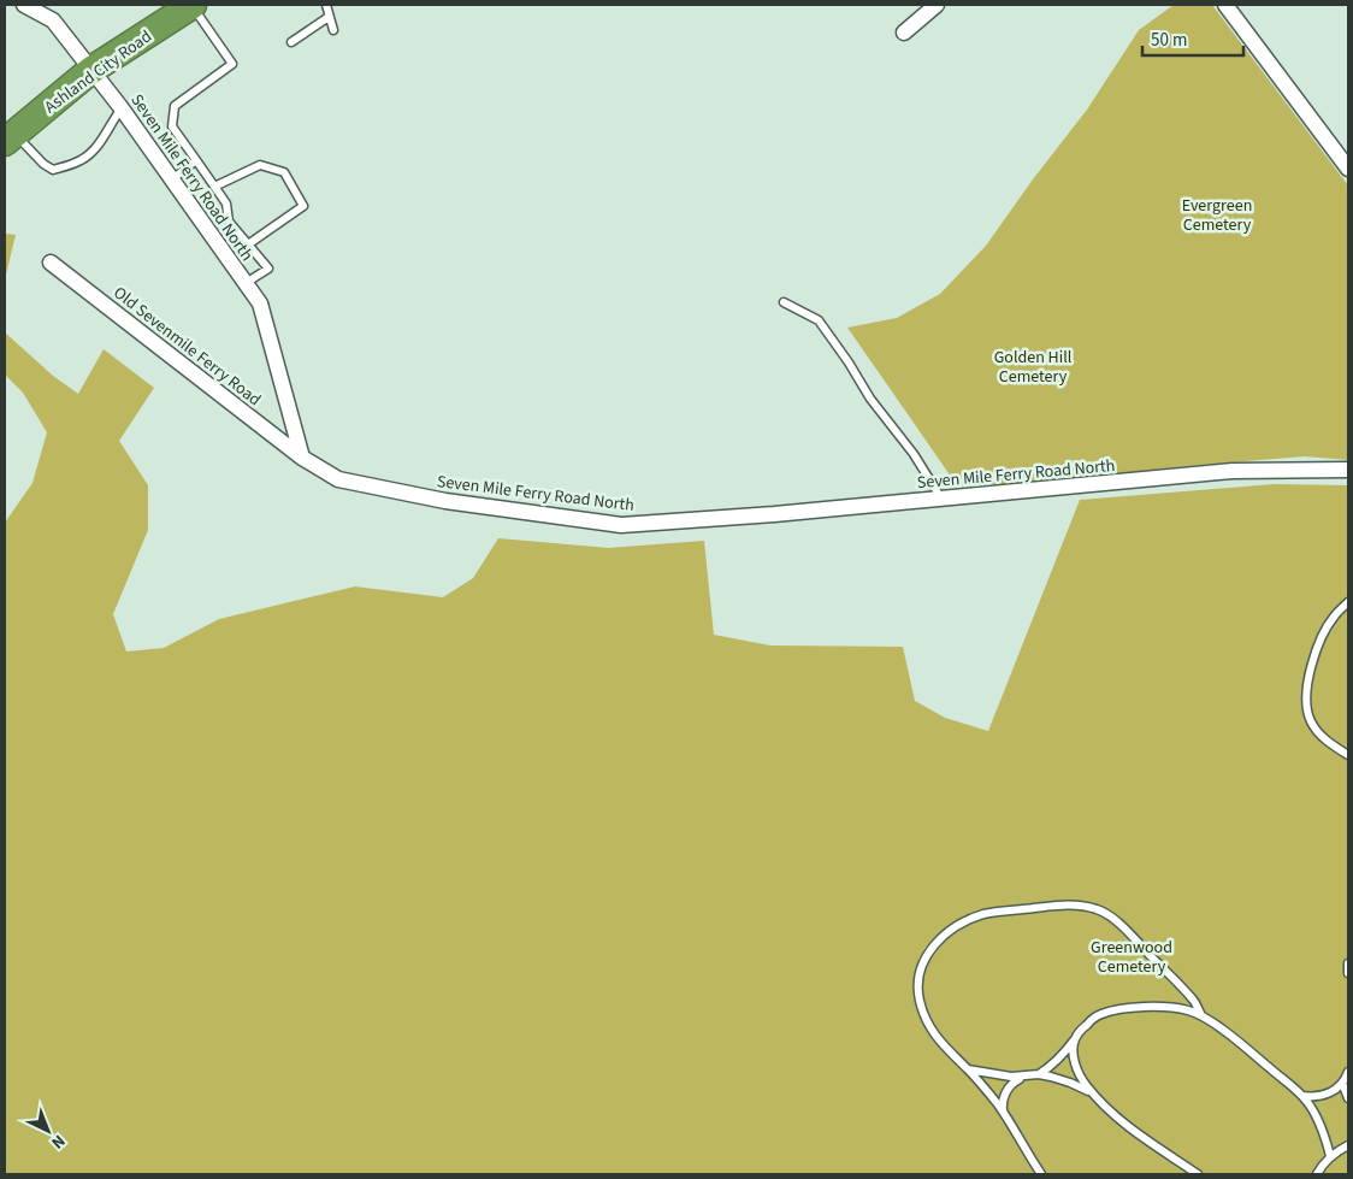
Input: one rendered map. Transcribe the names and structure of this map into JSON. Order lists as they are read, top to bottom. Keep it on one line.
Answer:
{"streets":{"highway":["Ashland City Road"],"street":["Seven Mile Ferry Road North","Old Sevenmile Ferry Road"]},"crossings":[["Ashland City Road","Seven Mile Ferry Road North"],["Seven Mile Ferry Road North","Old Sevenmile Ferry Road"]],"parks":["Evergreen Cemetery","Golden Hill Cemetery","Greenwood Cemetery"],"scale_bar":"50 m","north":"bottom right"}
